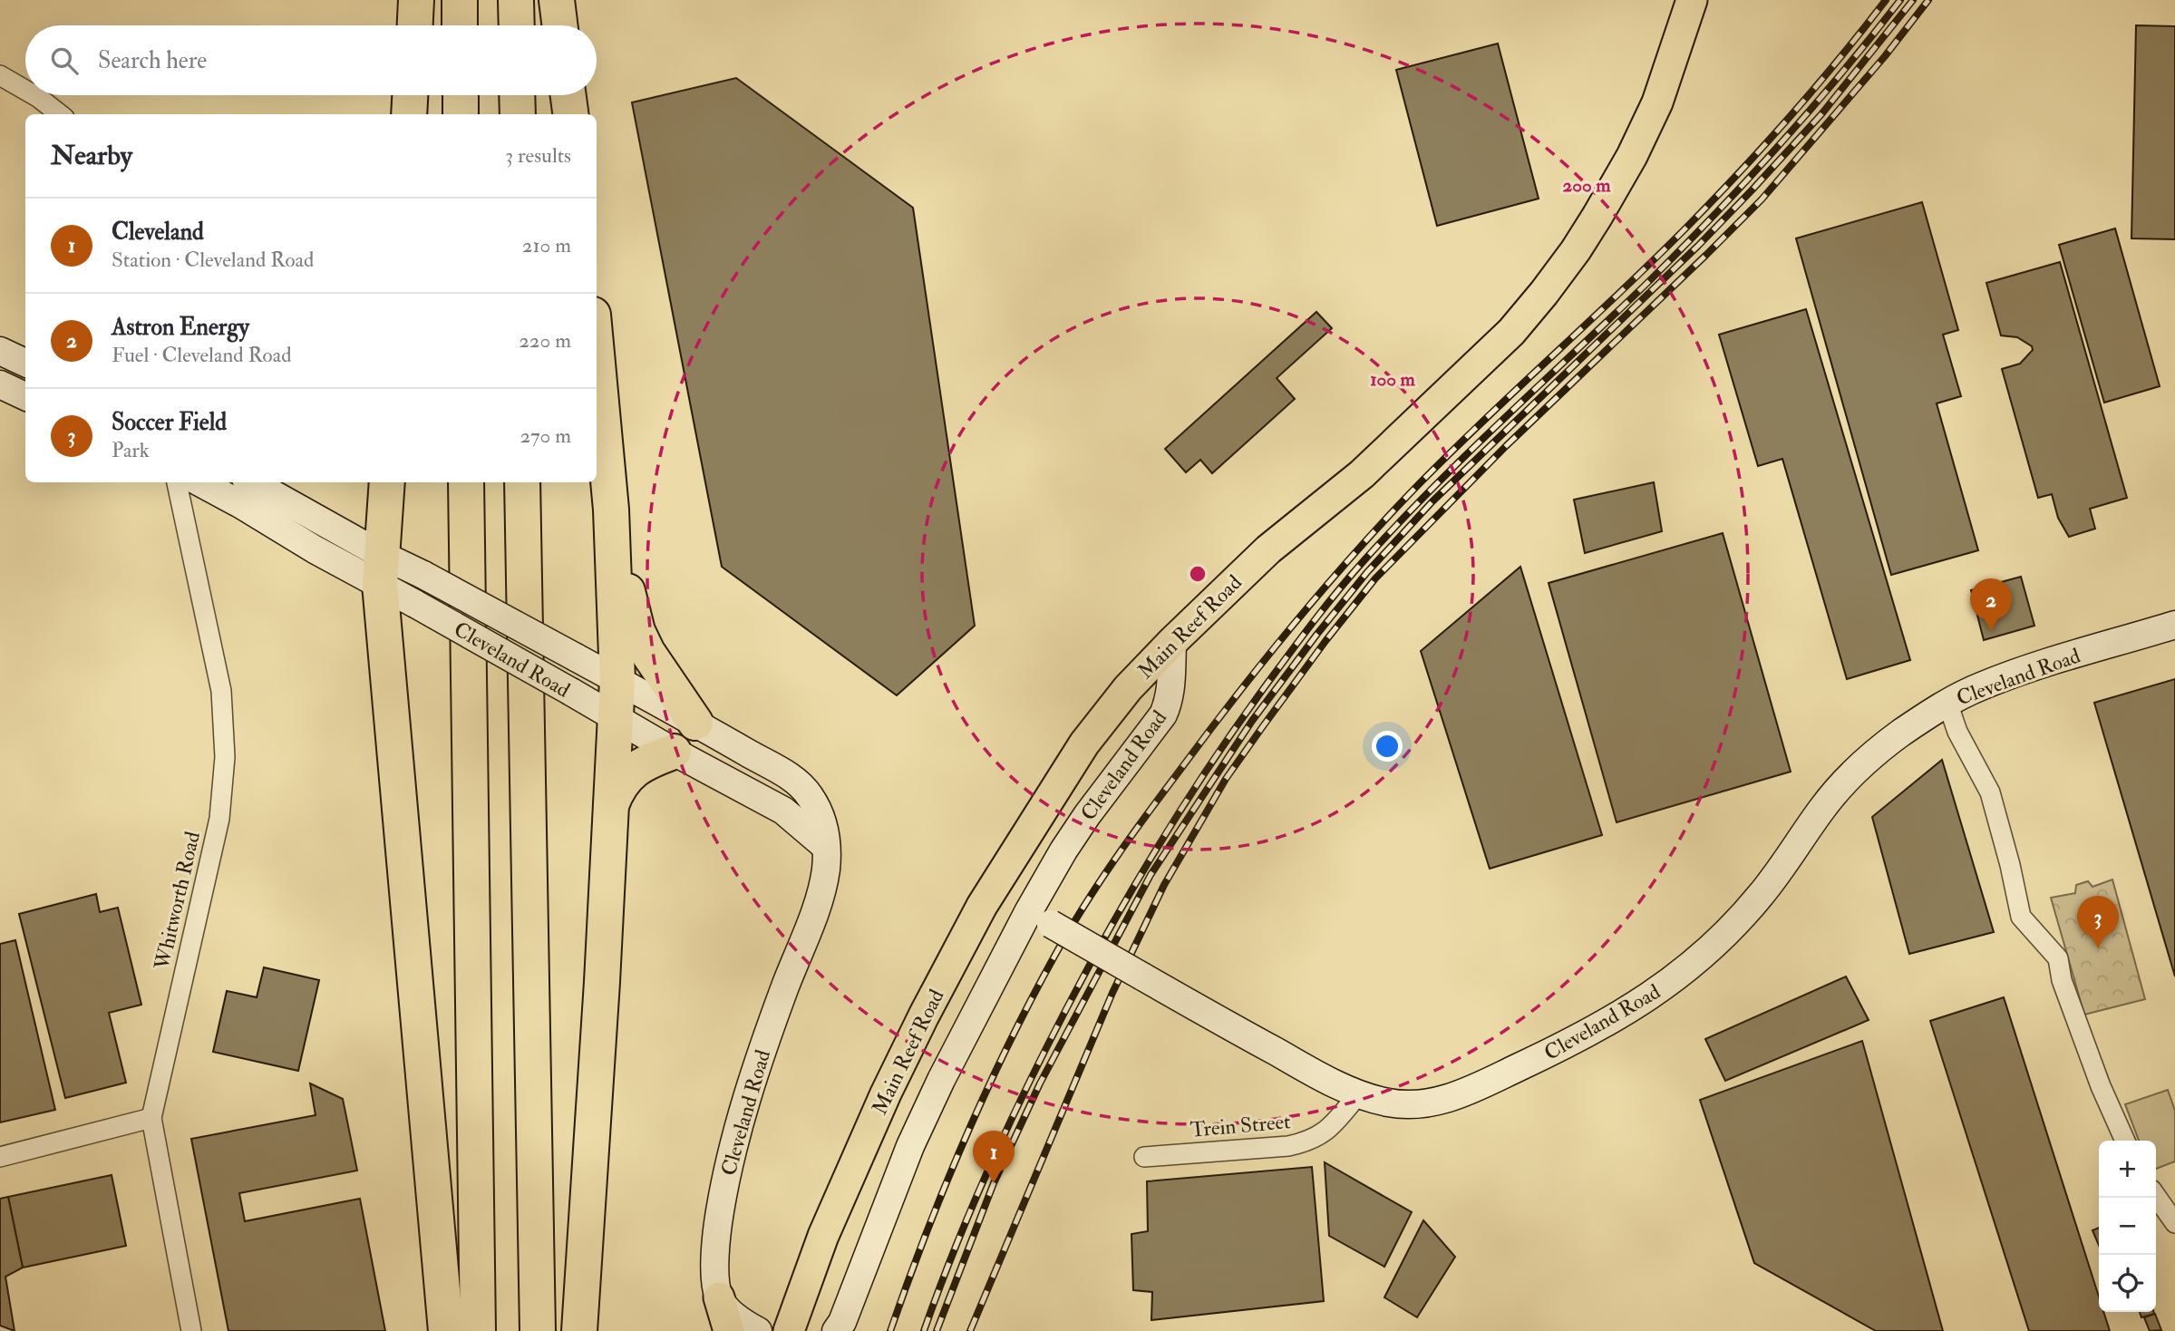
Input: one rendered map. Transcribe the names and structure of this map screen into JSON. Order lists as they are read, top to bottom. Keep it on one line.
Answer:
{"streets":{"main road":["Main Reef Road"],"street":["Cleveland Road","Whitworth Road","Trein Street"]},"crossings":[["Main Reef Road","Cleveland Road"],["Cleveland Road","Trein Street"]],"page":{"search":"Search here","heading":["Nearby","3 results"],"list":[{"mark":"1","name":"Cleveland","note":"Station · Cleveland Road","value":"210 m"},{"mark":"2","name":"Astron Energy","note":"Fuel · Cleveland Road","value":"220 m"},{"mark":"3","name":"Soccer Field","note":"Park","value":"270 m"}],"pins":["2","3","1"],"map_buttons":["+","−"]},"rings":["200 m","100 m"]}
